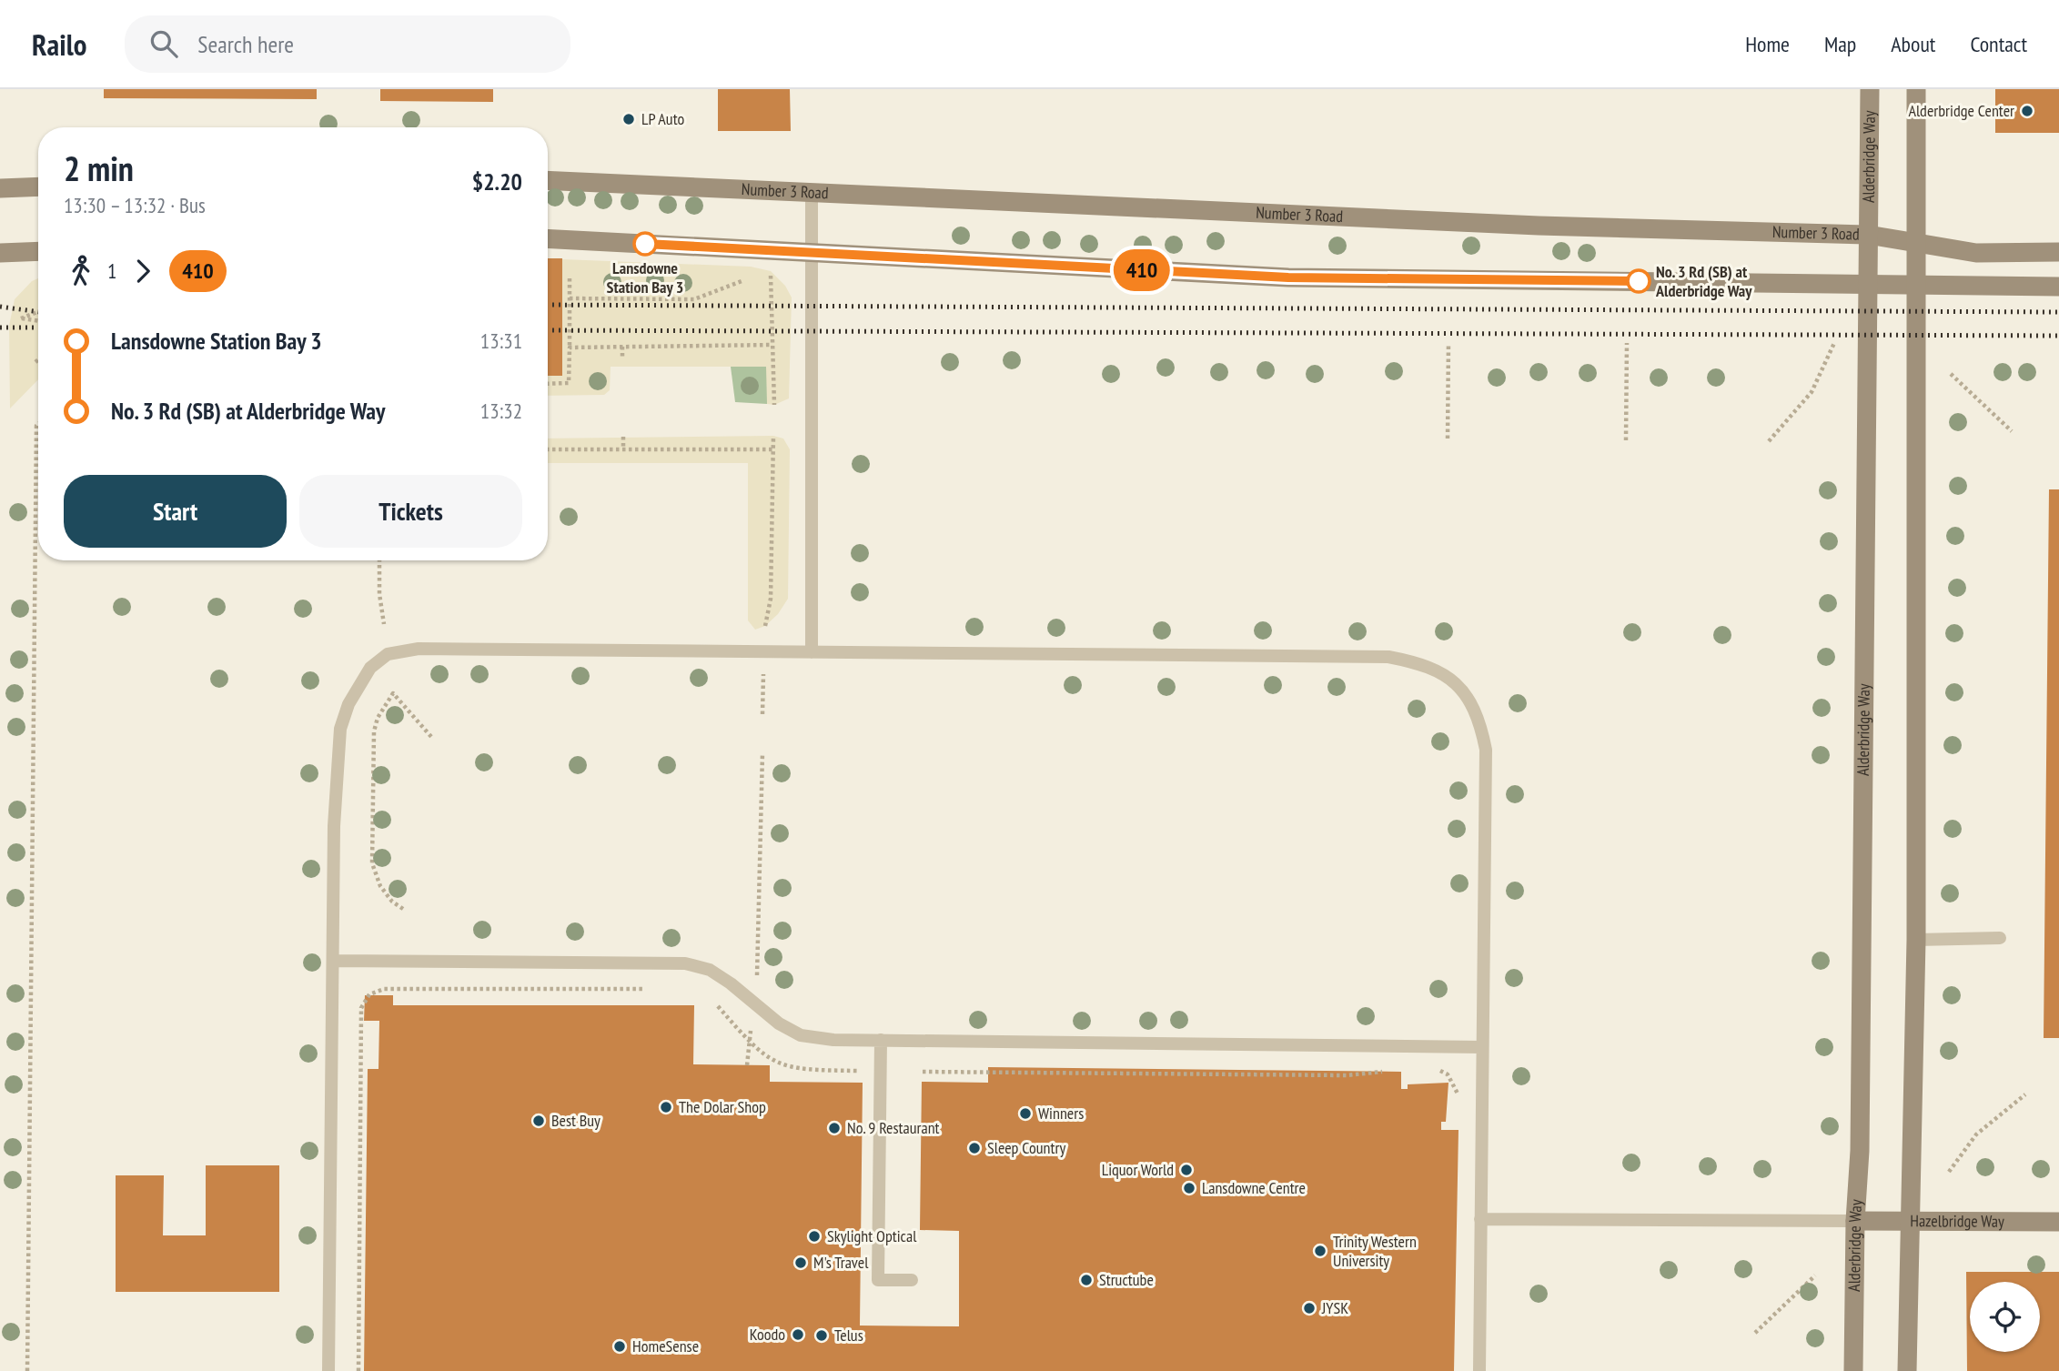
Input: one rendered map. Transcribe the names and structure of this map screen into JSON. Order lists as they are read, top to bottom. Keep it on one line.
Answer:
{"streets":{"main road":["Alderbridge Way","Number 3 Road","Hazelbridge Way"]},"crossings":[["Alderbridge Way","Number 3 Road"],["Alderbridge Way","Hazelbridge Way"]],"places":["Alderbridge Center","LP Auto","Lansdowne Station Bay 3","No. 3 Rd (SB) at Alderbridge Way","The Dolar Shop","Winners","Best Buy","No. 9 Restaurant","Sleep Country","Liquor World","Lansdowne Centre","Skylight Optical","Trinity Western University","M's Travel","Structube","JYSK","Koodo","Telus","HomeSense"],"lines":["bus line 410"],"page":{"header":"Railo","search":"Search here","nav":["Home","Map","About","Contact"],"on_map":"410","heading":["2 min","13:30 – 13:32 · Bus","$2.20"],"legs":["1","410"],"list":[{"name":"Lansdowne Station Bay 3","value":"13:31"},{"name":"No. 3 Rd (SB) at Alderbridge Way","value":"13:32"}],"buttons":["Start","Tickets"]}}
